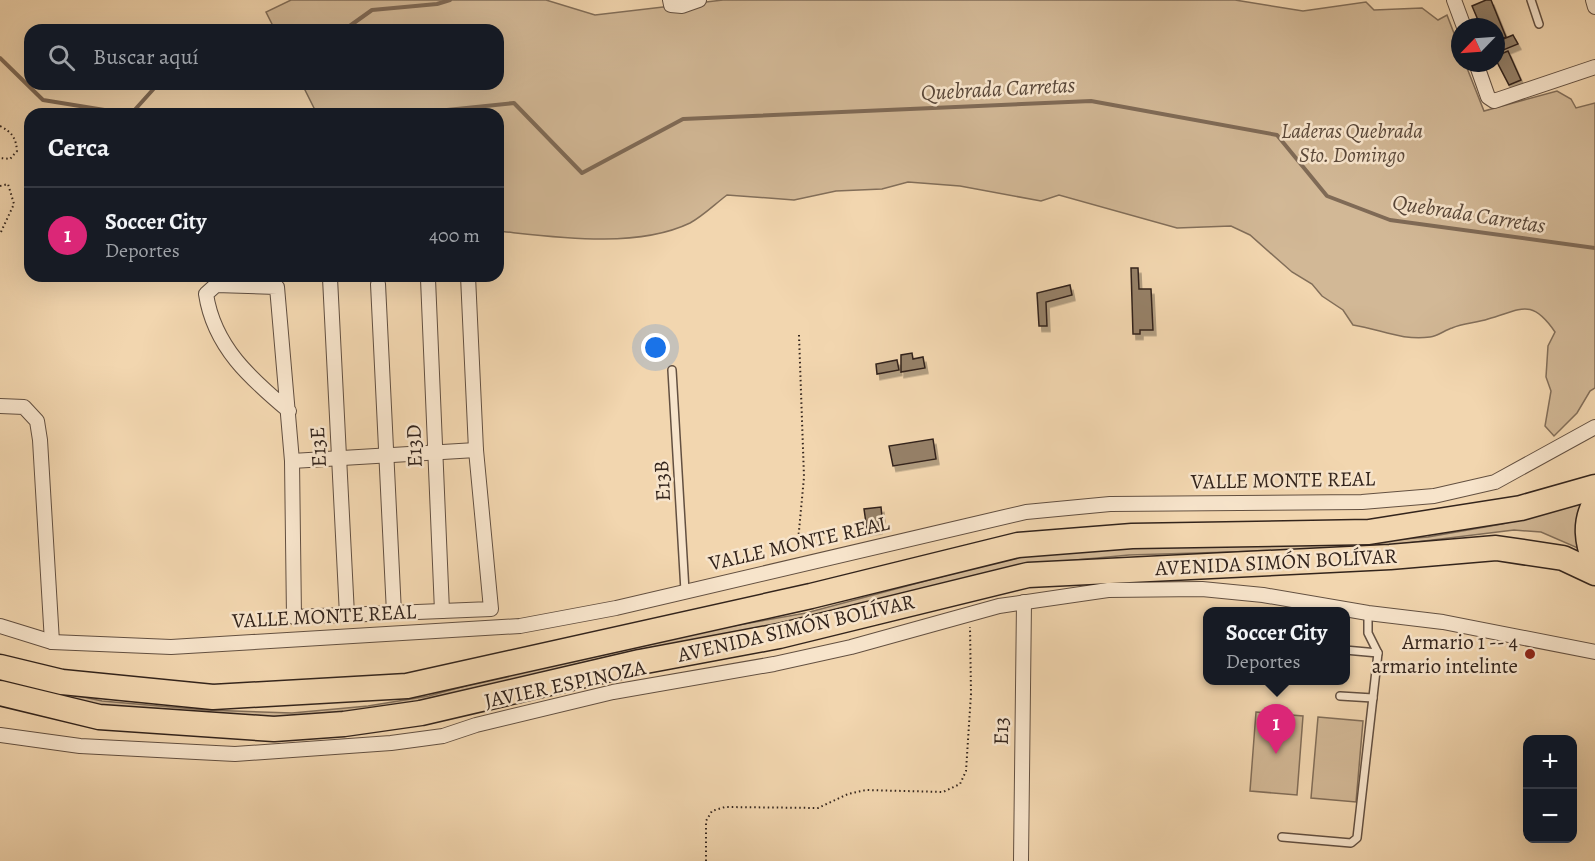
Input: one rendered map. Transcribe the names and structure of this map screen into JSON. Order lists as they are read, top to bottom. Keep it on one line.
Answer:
{"streets":{"highway":["AVENIDA SIMÓN BOLÍVAR"],"street":["E13D","E13E","VALLE MONTE REAL","JAVIER ESPINOZA","E13"],"lane":["E13B"]},"crossings":[["VALLE MONTE REAL","E13B"],["JAVIER ESPINOZA","E13"]],"water":["Quebrada Carretas"],"parks":["Laderas Quebrada Sto. Domingo"],"places":["Armario 1 -- 4 armario intelinte"],"north":"bottom left","page":{"search":"Buscar aquí","heading":"Cerca","list":[{"mark":"1","name":"Soccer City","note":"Deportes","value":"400 m"}],"popup":["Soccer City","Deportes"],"pins":"1","map_buttons":["+","−"]}}
